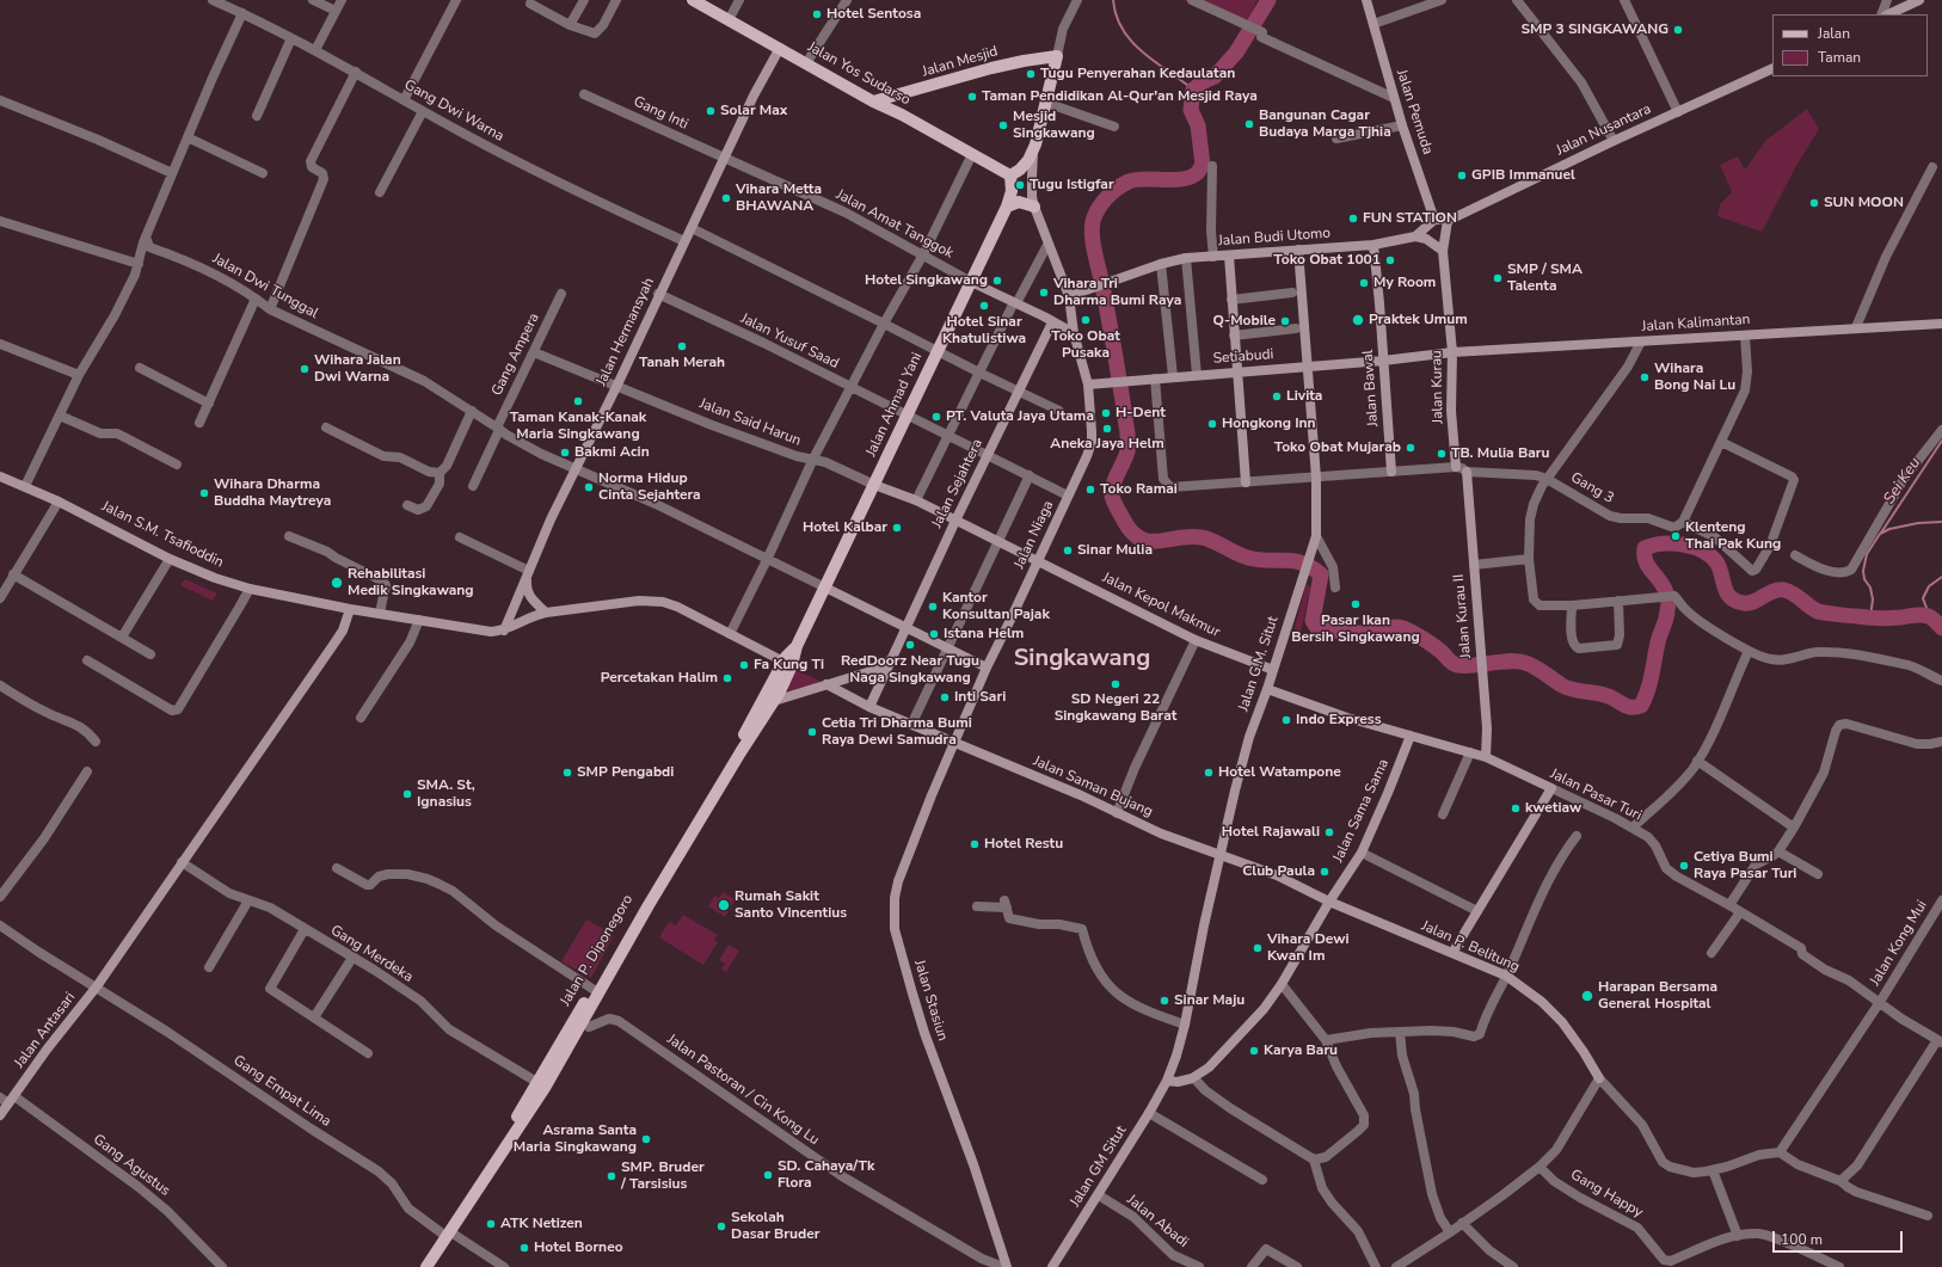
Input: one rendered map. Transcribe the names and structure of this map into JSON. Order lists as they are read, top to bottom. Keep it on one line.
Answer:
{"streets":{"main road":["Jalan Mesjid","Jalan Yos Sudarso","Jalan Ahmad Yani","Jalan P. Diponegoro"],"street":["Gang Dwi Warna","Jalan Pemuda","Gang Inti","Jalan Nusantara","Jalan Amat Tanggok","Jalan Budi Utomo","Jalan Dwi Tunggal","Jalan Kalimantan","Jalan Hermansyah","Jalan Yusuf Saad","Gang Ampera","Setiabudi","Jalan Kurau","Jalan Bawal","Jalan Said Harun","Jalan Sejahtera","Gang 3","Jalan S.M. Tsafioddin","Jalan Niaga","Jalan Kepol Makmur","Jalan Kurau II","Jalan G.M. Situt","Jalan Saman Bujang","Jalan Pasar Turi","Jalan Sama Sama","Jalan Kong Mui","Jalan P. Belitung","Gang Merdeka","Jalan Stasiun","Jalan Antasari","Jalan Pastoran / Cin Kong Lu","Gang Empat Lima","Gang Agustus","Jalan GM Situt","Gang Happy","Jalan Abadi"]},"crossings":[["Jalan Mesjid","Jalan Yos Sudarso"],["Jalan Yos Sudarso","Jalan Hermansyah"],["Jalan Yos Sudarso","Jalan Ahmad Yani"],["Gang Dwi Warna","Jalan Hermansyah"],["Jalan Pemuda","Jalan Budi Utomo"],["Gang Inti","Jalan Amat Tanggok"],["Gang Inti","Jalan Hermansyah"],["Jalan Nusantara","Jalan Kurau"],["Jalan Amat Tanggok","Jalan Hermansyah"],["Jalan Amat Tanggok","Jalan Ahmad Yani"],["Jalan Budi Utomo","Jalan Bawal"],["Jalan Budi Utomo","Jalan G.M. Situt"],["Jalan Dwi Tunggal","Jalan Hermansyah"],["Jalan Dwi Tunggal","Gang Ampera"],["Jalan Dwi Tunggal","Jalan Ahmad Yani"],["Jalan Kalimantan","Setiabudi"],["Jalan Kalimantan","Jalan Kurau"],["Jalan Hermansyah","Jalan Yusuf Saad"],["Jalan Hermansyah","Jalan Said Harun"],["Jalan Hermansyah","Jalan S.M. Tsafioddin"],["Jalan Yusuf Saad","Jalan Ahmad Yani"],["Jalan Yusuf Saad","Jalan Sejahtera"],["Jalan Yusuf Saad","Jalan Niaga"],["Gang Ampera","Jalan Said Harun"],["Setiabudi","Jalan Kurau"],["Setiabudi","Jalan Bawal"],["Setiabudi","Gang 3"],["Setiabudi","Jalan Niaga"],["Setiabudi","Jalan G.M. Situt"],["Jalan Kurau","Gang 3"],["Jalan Bawal","Gang 3"],["Jalan Ahmad Yani","Jalan Said Harun"],["Jalan Ahmad Yani","Jalan Kepol Makmur"],["Jalan Ahmad Yani","Jalan P. Diponegoro"],["Jalan Said Harun","Jalan Kepol Makmur"],["Jalan Sejahtera","Jalan Kepol Makmur"],["Jalan Sejahtera","Jalan Saman Bujang"],["Gang 3","Jalan Kurau II"],["Gang 3","Jalan G.M. Situt"],["Jalan S.M. Tsafioddin","Jalan P. Diponegoro"],["Jalan S.M. Tsafioddin","Jalan Antasari"],["Jalan Niaga","Jalan Kepol Makmur"],["Jalan Niaga","Jalan Saman Bujang"],["Jalan Niaga","Jalan Stasiun"],["Jalan Kepol Makmur","Jalan G.M. Situt"],["Jalan Kurau II","Jalan Pasar Turi"],["Jalan G.M. Situt","Jalan Saman Bujang"],["Jalan G.M. Situt","Jalan Pasar Turi"],["Jalan G.M. Situt","Jalan P. Belitung"],["Jalan G.M. Situt","Jalan GM Situt"],["Jalan Saman Bujang","Jalan P. Belitung"],["Jalan Saman Bujang","Jalan Stasiun"],["Jalan Pasar Turi","Jalan Sama Sama"],["Jalan Pasar Turi","Jalan Kong Mui"],["Jalan Sama Sama","Jalan P. Belitung"],["Jalan P. Diponegoro","Gang Merdeka"],["Jalan P. Diponegoro","Gang Empat Lima"],["Gang Merdeka","Jalan Antasari"],["Jalan Stasiun","Jalan Pastoran / Cin Kong Lu"],["Jalan Antasari","Gang Empat Lima"],["Jalan Antasari","Gang Agustus"],["Jalan GM Situt","Jalan Abadi"]],"districts":["Singkawang"],"water":["Sei Keu"],"places":["Hotel Sentosa","SMP 3 SINGKAWANG","Tugu Penyerahan Kedaulatan","Taman Pendidikan Al-Qur'an Mesjid Raya","Solar Max","Bangunan Cagar Budaya Marga Tjhia","Mesjid Singkawang","GPIB Immanuel","Tugu Istigfar","Vihara Metta BHAWANA","SUN MOON","FUN STATION","Toko Obat 1001","SMP / SMA Talenta","Hotel Singkawang","My Room","Vihara Tri Dharma Bumi Raya","Hotel Sinar Khatulistiwa","Toko Obat Pusaka","Praktek Umum","Q-Mobile","Tanah Merah","Wihara Jalan Dwi Warna","Wihara Bong Nai Lu","Livita","Taman Kanak-Kanak Maria Singkawang","H-Dent","PT. Valuta Jaya Utama","Hongkong Inn","Aneka Jaya Helm","Toko Obat Mujarab","Bakmi Acin","TB. Mulia Baru","Norma Hidup Cinta Sejahtera","Toko Ramai","Wihara Dharma Buddha Maytreya","Hotel Kalbar","Klenteng Thai Pak Kung","Sinar Mulia","Rehabilitasi Medik Singkawang","Pasar Ikan Bersih Singkawang","Kantor Konsultan Pajak","Istana Helm","RedDoorz Near Tugu Naga Singkawang","Fa Kung Ti","Percetakan Halim","SD Negeri 22 Singkawang Barat","Inti Sari","Indo Express","Cetia Tri Dharma Bumi Raya Dewi Samudra","SMP Pengabdi","Hotel Watampone","SMA. St, Ignasius","kwetiaw","Hotel Rajawali","Hotel Restu","Cetiya Bumi Raya Pasar Turi","Club Paula","Rumah Sakit Santo Vincentius","Vihara Dewi Kwan Im","Harapan Bersama General Hospital","Sinar Maju","Karya Baru","Asrama Santa Maria Singkawang","SD. Cahaya/Tk Flora","SMP. Bruder / Tarsisius","ATK Netizen","Sekolah Dasar Bruder","Hotel Borneo"],"legend":["Jalan","Taman"],"scale_bar":"100 m"}
